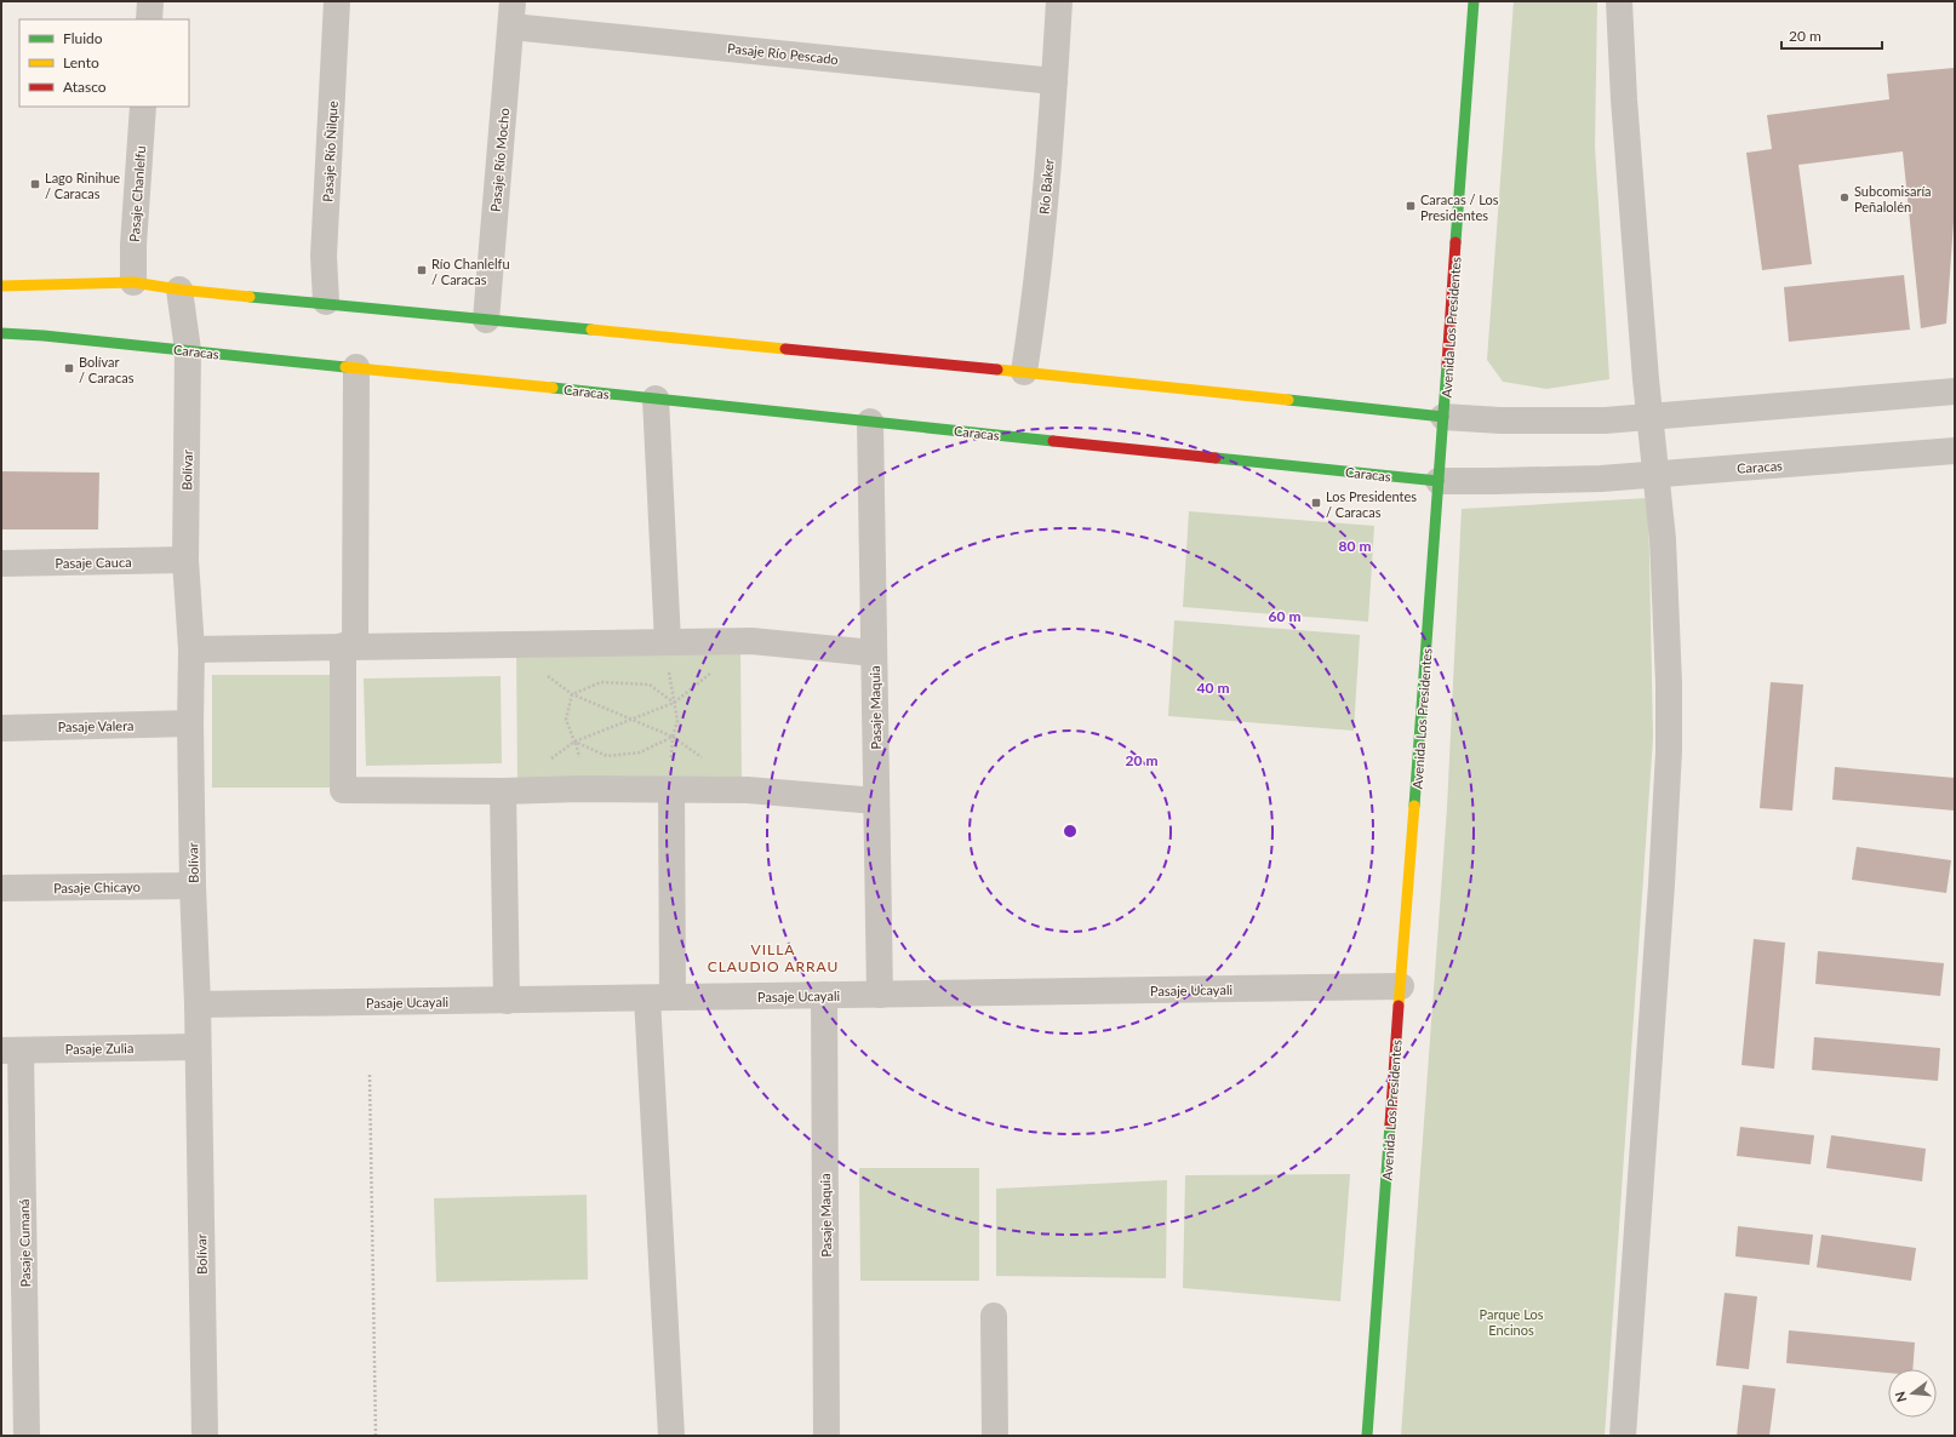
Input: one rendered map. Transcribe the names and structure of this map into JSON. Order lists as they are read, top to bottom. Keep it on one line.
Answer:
{"streets":{"street":["Pasaje Río Pescado","Pasaje Río Ñilque","Pasaje Río Mocho","Río Baker","Pasaje Chanlelfu","Avenida Los Presidentes","Caracas","Bolívar","Pasaje Cauca","Pasaje Maquia","Pasaje Valera","Pasaje Chicayo","Pasaje Ucayali","Pasaje Zulia","Pasaje Cumaná"]},"crossings":[["Pasaje Río Pescado","Pasaje Río Mocho"],["Pasaje Río Pescado","Río Baker"],["Avenida Los Presidentes","Caracas"],["Avenida Los Presidentes","Pasaje Ucayali"],["Caracas","Bolívar"],["Caracas","Pasaje Maquia"],["Bolívar","Pasaje Cauca"],["Bolívar","Pasaje Valera"],["Bolívar","Pasaje Chicayo"],["Bolívar","Pasaje Ucayali"],["Bolívar","Pasaje Zulia"],["Pasaje Maquia","Pasaje Ucayali"],["Pasaje Zulia","Pasaje Cumaná"]],"districts":["VILLA CLAUDIO ARRAU"],"parks":["Parque Los Encinos"],"places":{"transit":["Lago Rinihue / Caracas","Caracas / Los Presidentes","Río Chanlelfu / Caracas","Bolívar / Caracas","Los Presidentes / Caracas"],"other":["Subcomisaría Peñalolén"]},"legend":["Fluido","Lento","Atasco"],"scale_bar":"20 m","north":"left","rings":["80 m","60 m","40 m","20 m"]}
